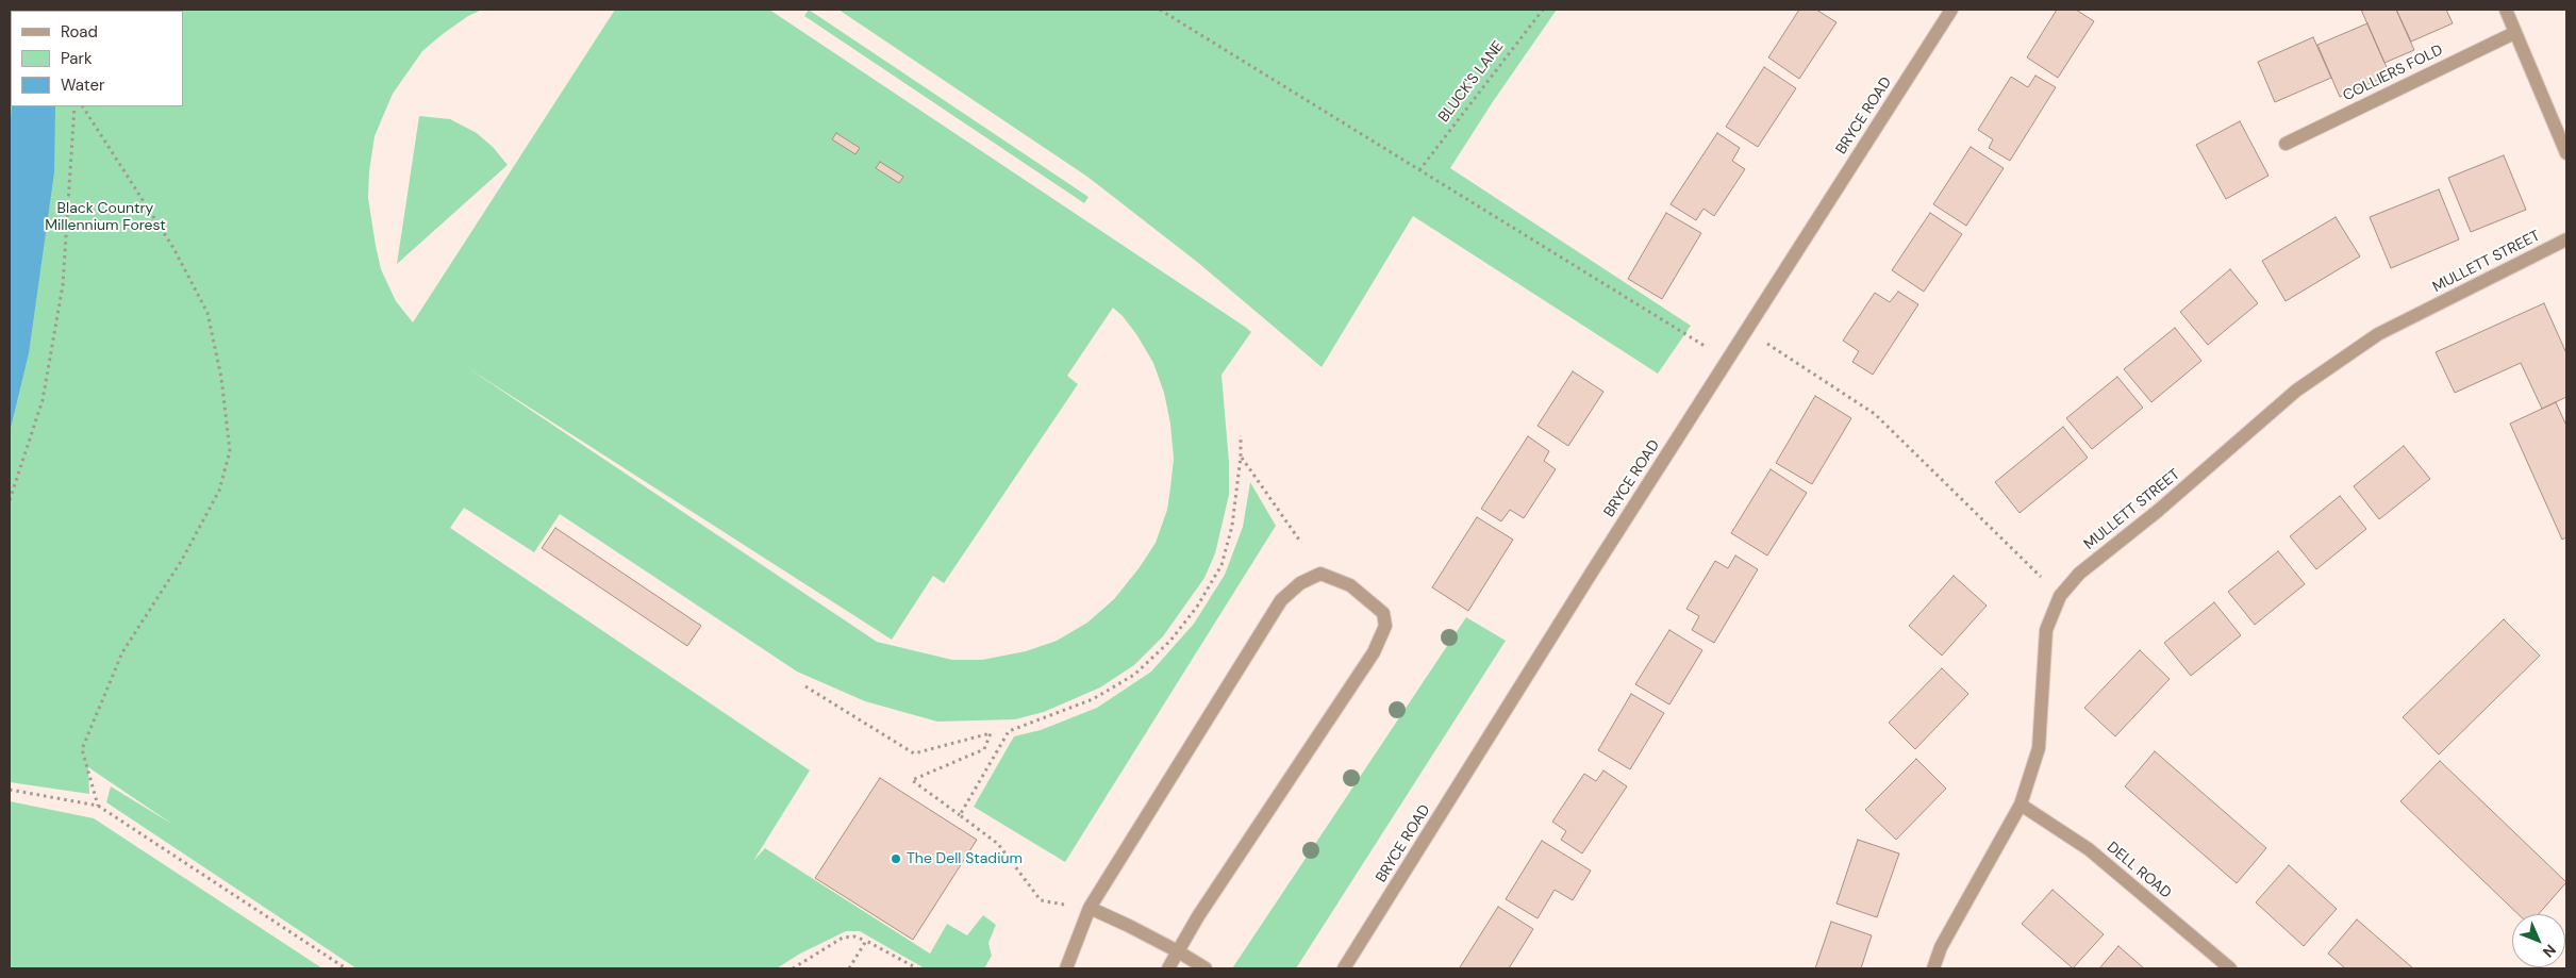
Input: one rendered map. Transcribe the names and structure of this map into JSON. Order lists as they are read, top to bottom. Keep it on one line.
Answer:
{"streets":{"street":["COLLIERS FOLD","BRYCE ROAD","MULLETT STREET","DELL ROAD"],"path":["BLUCK'S LANE"]},"crossings":[["MULLETT STREET","DELL ROAD"]],"parks":["Black Country Millennium Forest"],"places":["The Dell Stadium"],"legend":["Road","Park","Water"],"north":"bottom right"}
